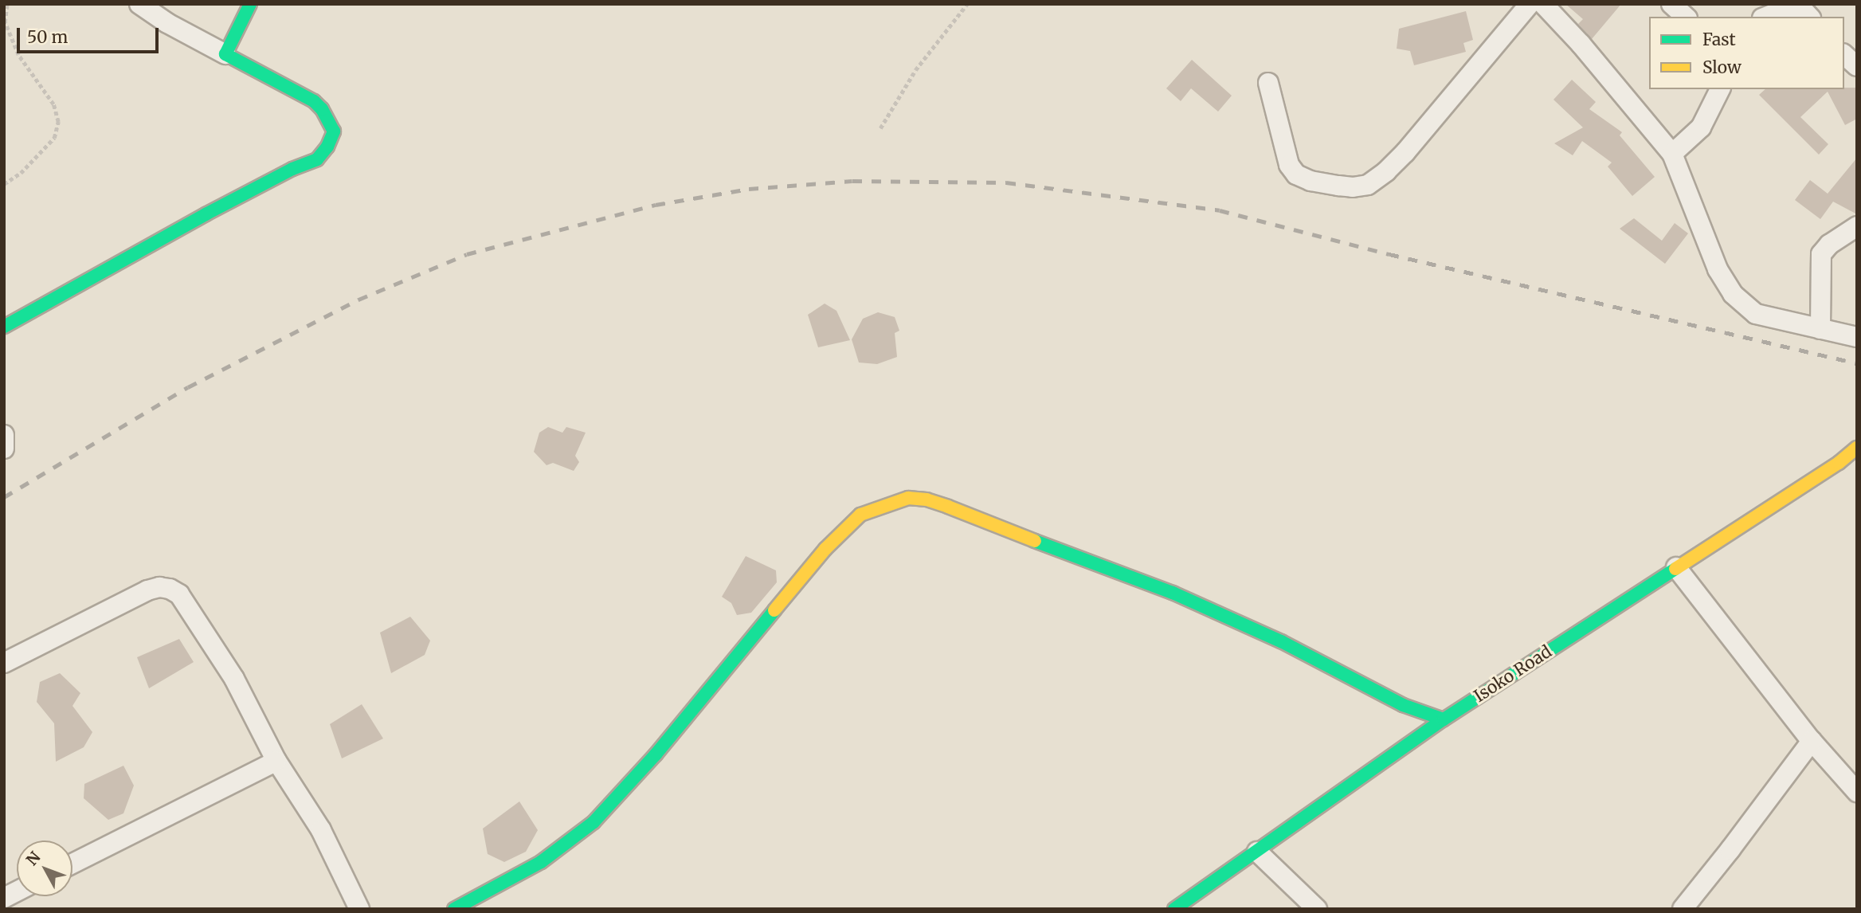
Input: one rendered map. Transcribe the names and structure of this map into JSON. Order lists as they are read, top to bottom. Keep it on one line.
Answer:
{"streets":{"street":["Isoko Road"]},"legend":["Fast","Slow"],"scale_bar":"50 m","north":"top left"}
